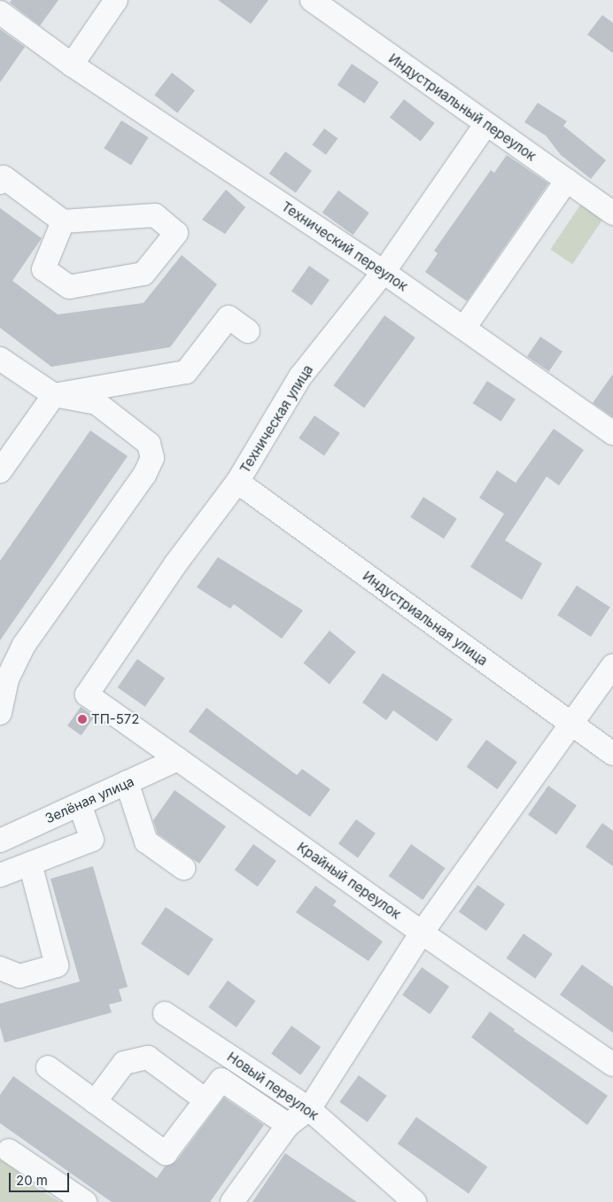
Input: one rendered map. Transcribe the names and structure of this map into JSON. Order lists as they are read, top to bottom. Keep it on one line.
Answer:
{"streets":{"street":["Индустриальный переулок","Технический переулок","Техническая улица","Индустриальная улица","Зелёная улица","Крайный переулок","Новый переулок"]},"crossings":[["Индустриальный переулок","Техническая улица"],["Технический переулок","Техническая улица"],["Техническая улица","Индустриальная улица"],["Техническая улица","Крайный переулок"],["Зелёная улица","Крайный переулок"]],"places":["ТП-572"],"scale_bar":"20 m"}
